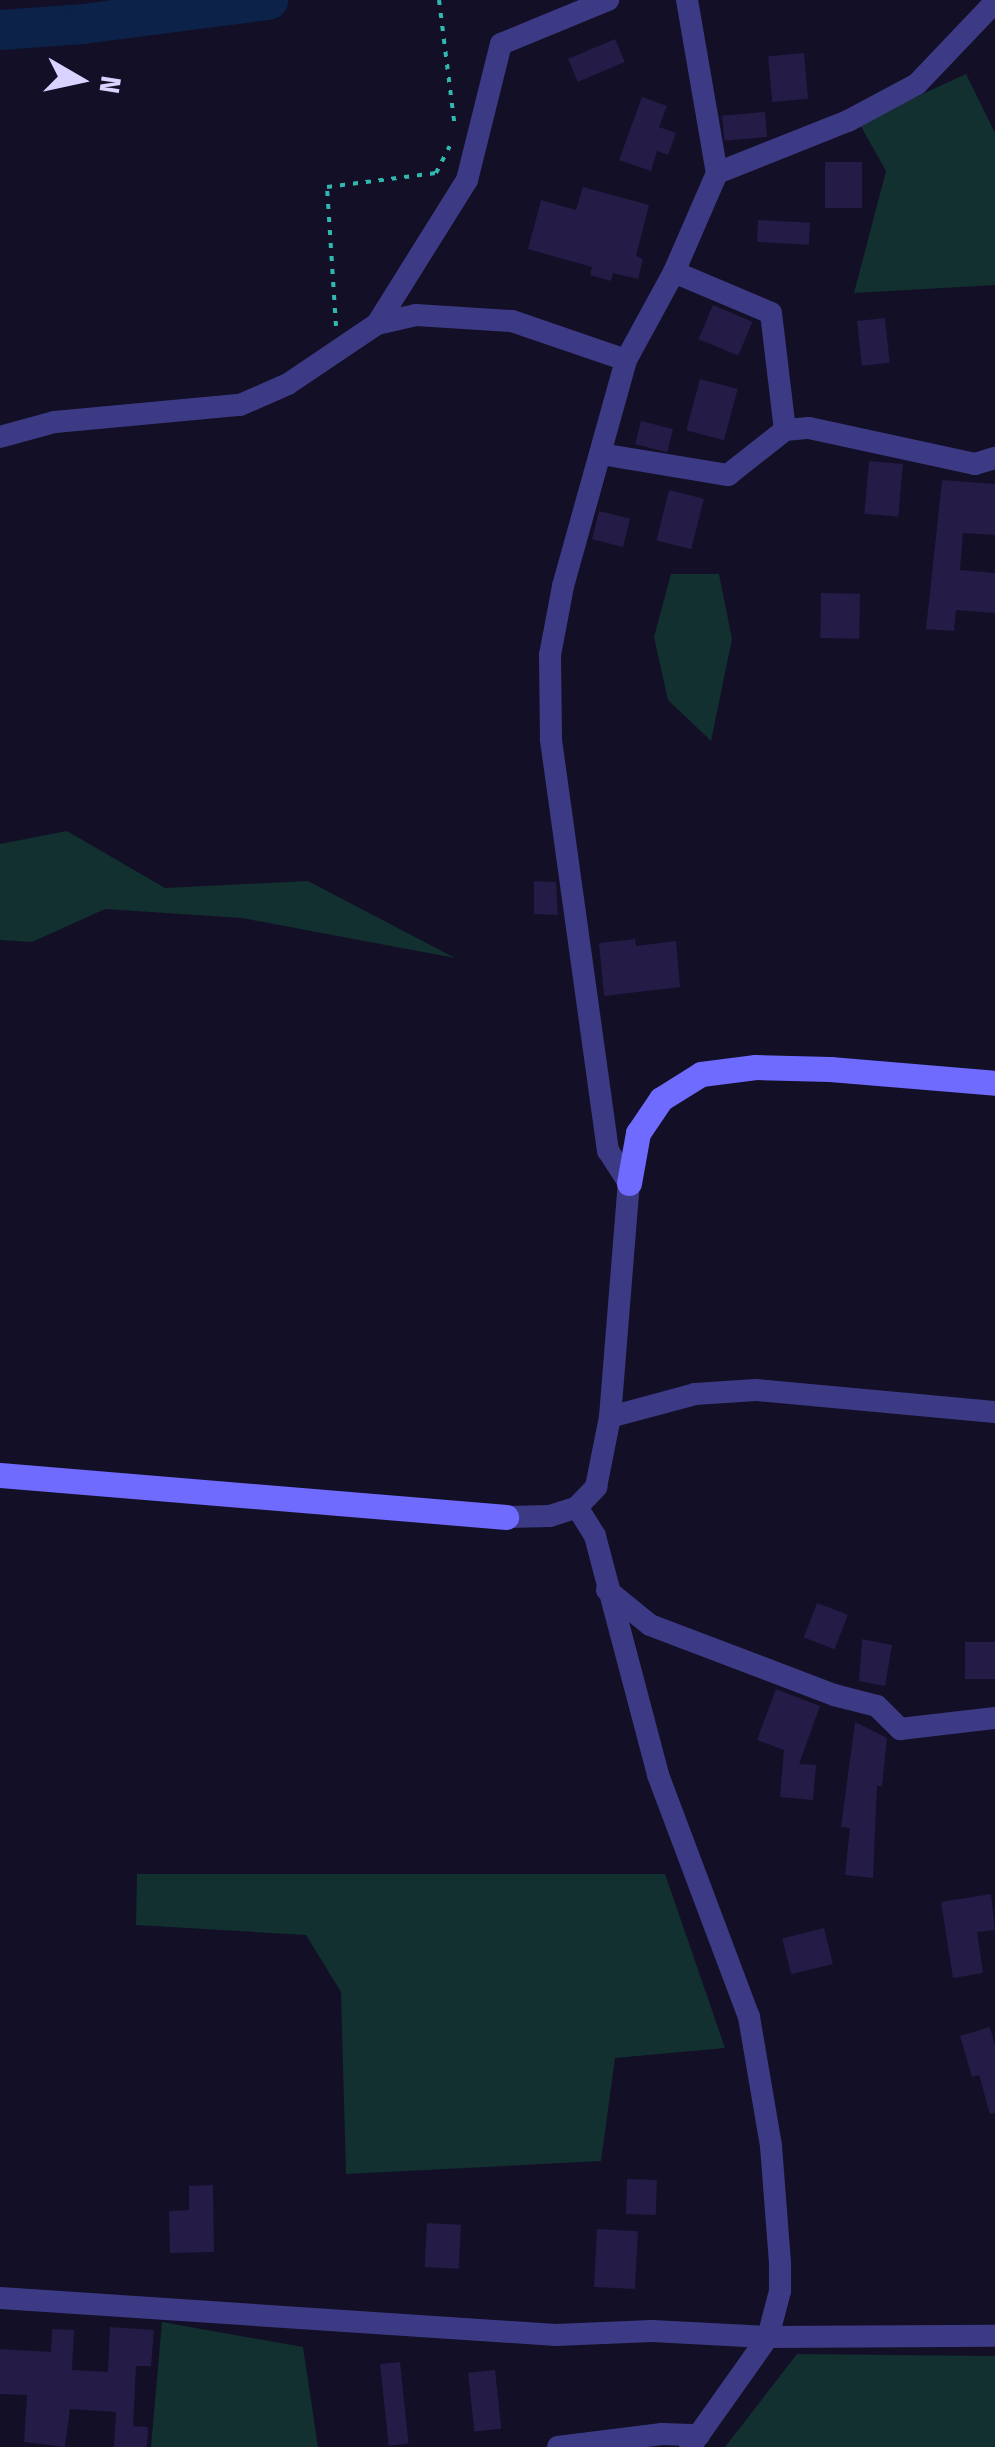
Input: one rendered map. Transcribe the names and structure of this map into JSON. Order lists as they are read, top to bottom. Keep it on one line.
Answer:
{"north":"right"}
